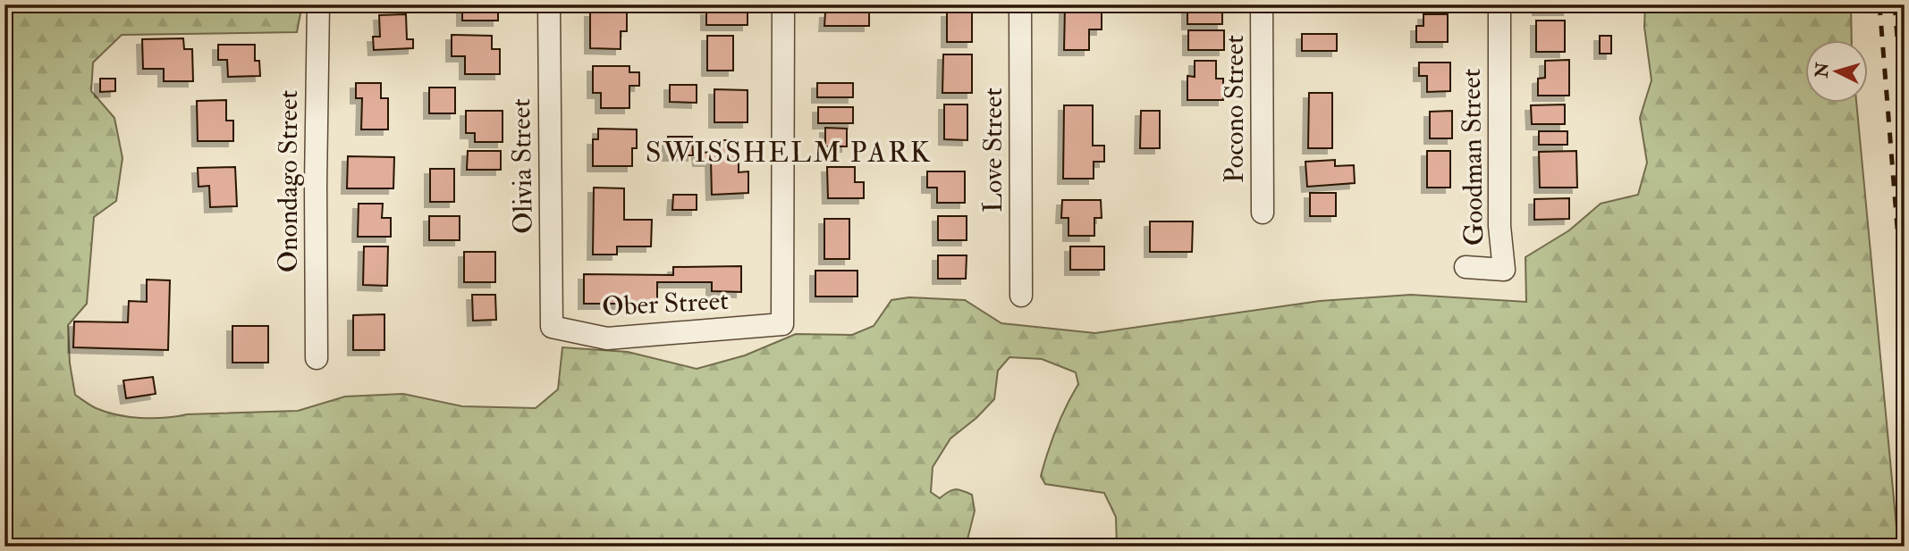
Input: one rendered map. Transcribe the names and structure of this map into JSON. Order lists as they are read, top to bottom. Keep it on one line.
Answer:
{"streets":{"street":["Pocono Street","Love Street","Goodman Street","Olivia Street","Onondago Street","Ober Street"]},"crossings":[["Olivia Street","Ober Street"]],"districts":["SWISSHELM PARK"],"north":"left"}
